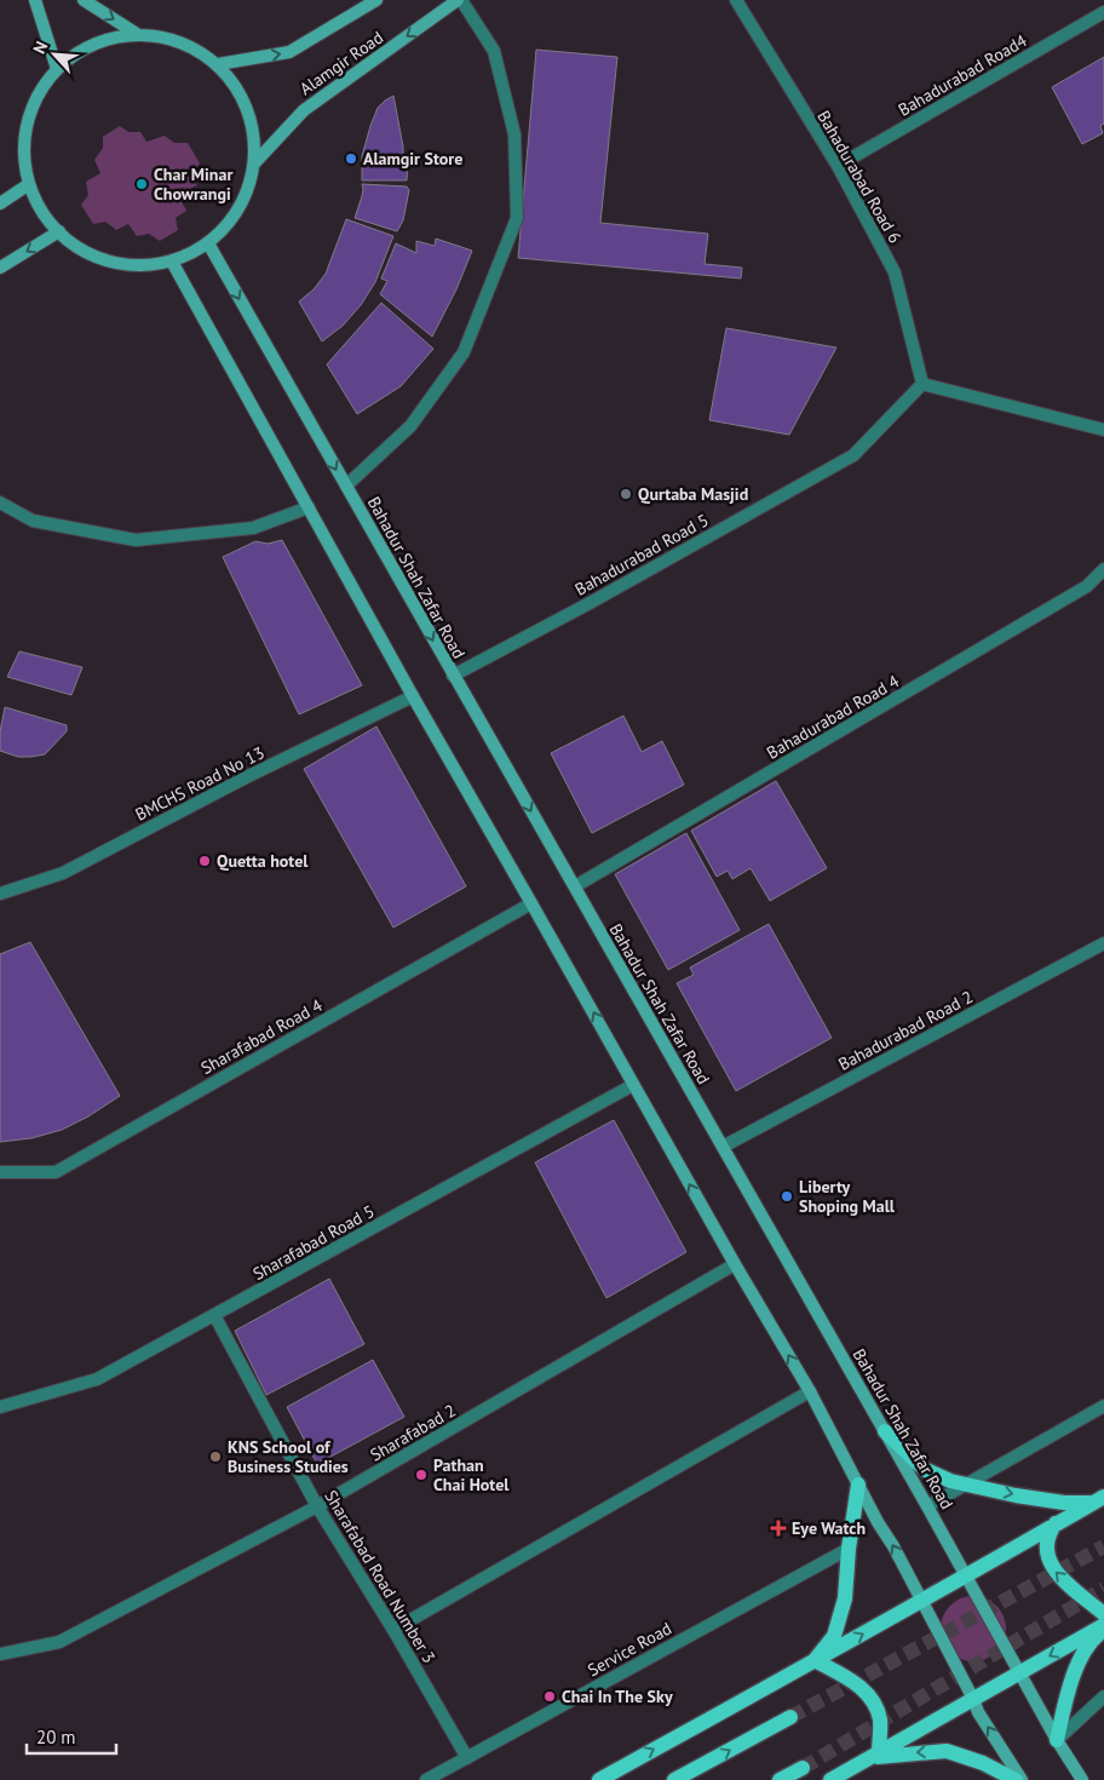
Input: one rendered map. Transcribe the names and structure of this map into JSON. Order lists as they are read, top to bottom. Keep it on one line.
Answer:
{"streets":{"street":["Alamgir Road","Bahadurabad Road4","Bahadurabad Road 6","Bahadurabad Road 5","Bahadur Shah Zafar Road","Bahadurabad Road 4","BMCHS Road No 13","Bahadurabad Road 2","Sharafabad Road 4","Sharafabad Road 5","Sharafabad 2","Sharafabad Road Number 3","Service Road"]},"crossings":[["Bahadurabad Road4","Bahadurabad Road 6"],["Bahadurabad Road 6","Bahadurabad Road 5"],["Bahadurabad Road 5","Bahadur Shah Zafar Road"],["Bahadur Shah Zafar Road","Bahadurabad Road 4"],["Bahadur Shah Zafar Road","Bahadurabad Road 2"],["Sharafabad Road 5","Sharafabad Road Number 3"],["Sharafabad 2","Sharafabad Road Number 3"],["Sharafabad Road Number 3","Service Road"]],"places":{"other":["Alamgir Store","Char Minar Chowrangi","Qurtaba Masjid","Quetta hotel","Liberty Shoping Mall","KNS School of Business Studies","Pathan Chai Hotel","Chai In The Sky"],"health":["Eye Watch"]},"scale_bar":"20 m","north":"top left"}
